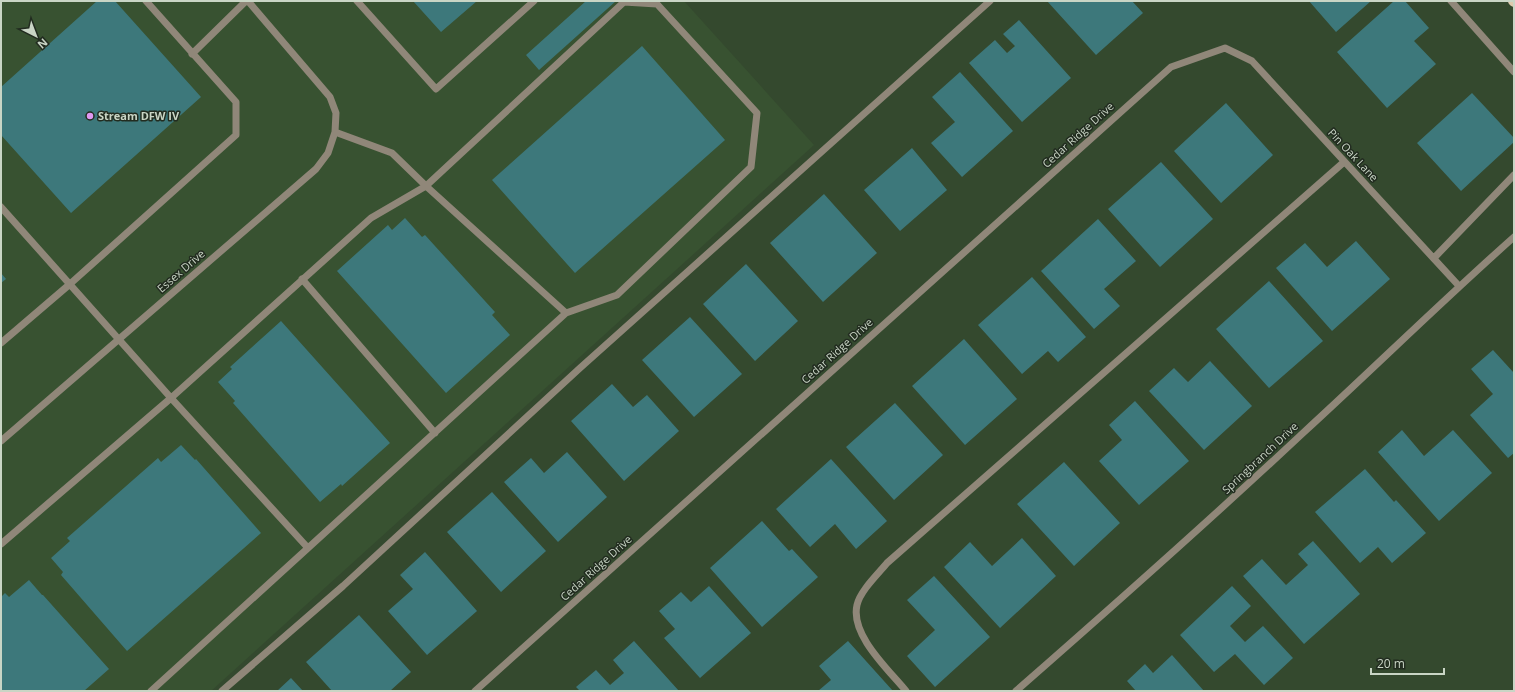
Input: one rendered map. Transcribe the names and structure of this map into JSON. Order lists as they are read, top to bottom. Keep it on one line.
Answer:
{"streets":{"street":["Cedar Ridge Drive","Pin Oak Lane","Essex Drive","Springbranch Drive"]},"crossings":[["Cedar Ridge Drive","Pin Oak Lane"],["Pin Oak Lane","Springbranch Drive"]],"places":["Stream DFW IV"],"scale_bar":"20 m","north":"bottom right"}
